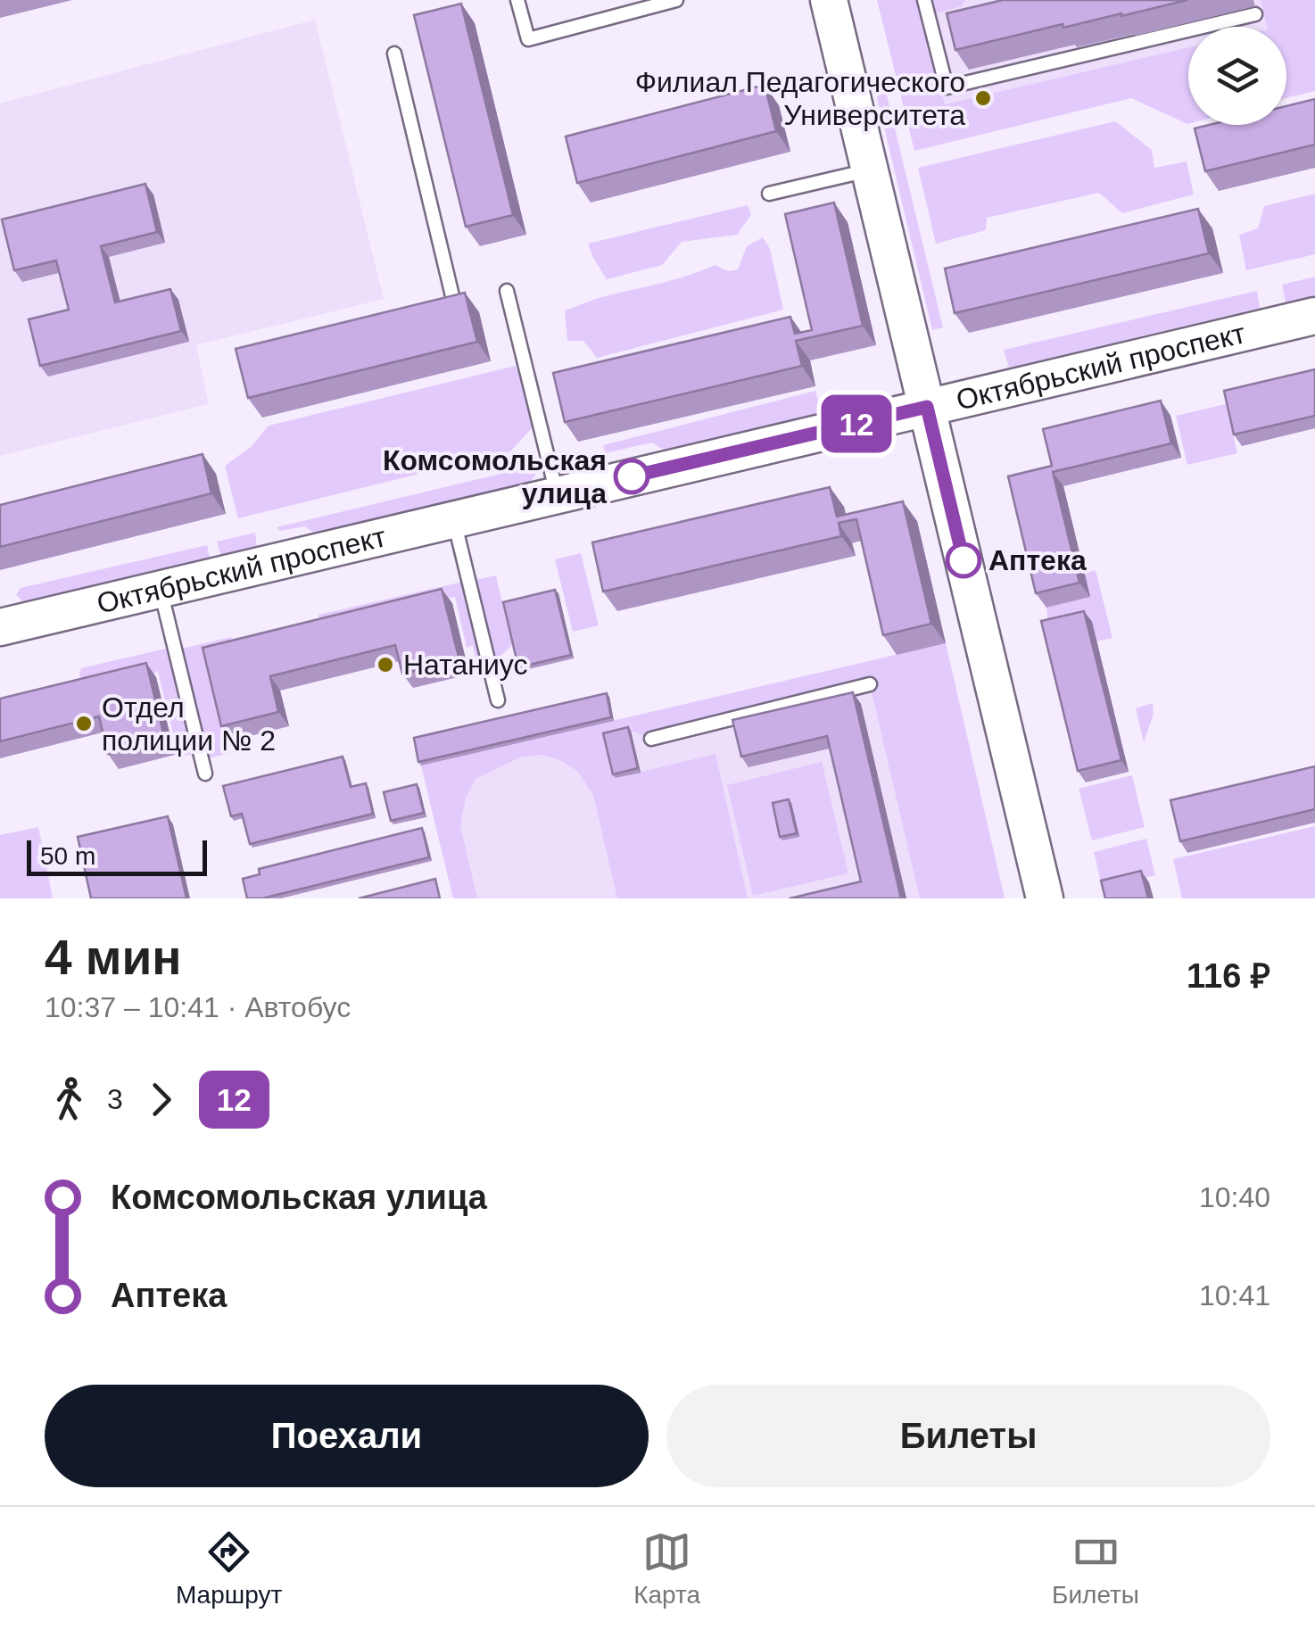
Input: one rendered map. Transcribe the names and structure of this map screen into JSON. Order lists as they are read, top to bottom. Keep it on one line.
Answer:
{"streets":{"street":["Октябрьский проспект"]},"places":["Филиал Педагогического Университета","Комсомольская улица","Аптека","Натаниус","Отдел полиции № 2"],"lines":["bus line 12"],"scale_bar":"50 m","page":{"on_map":"12","scale":"50 m","heading":["4 мин","10:37 – 10:41 · Автобус","116 ₽"],"legs":["3","12"],"list":[{"name":"Комсомольская улица","value":"10:40"},{"name":"Аптека","value":"10:41"}],"buttons":["Поехали","Билеты"],"tabs":["Маршрут","Карта","Билеты"]}}
